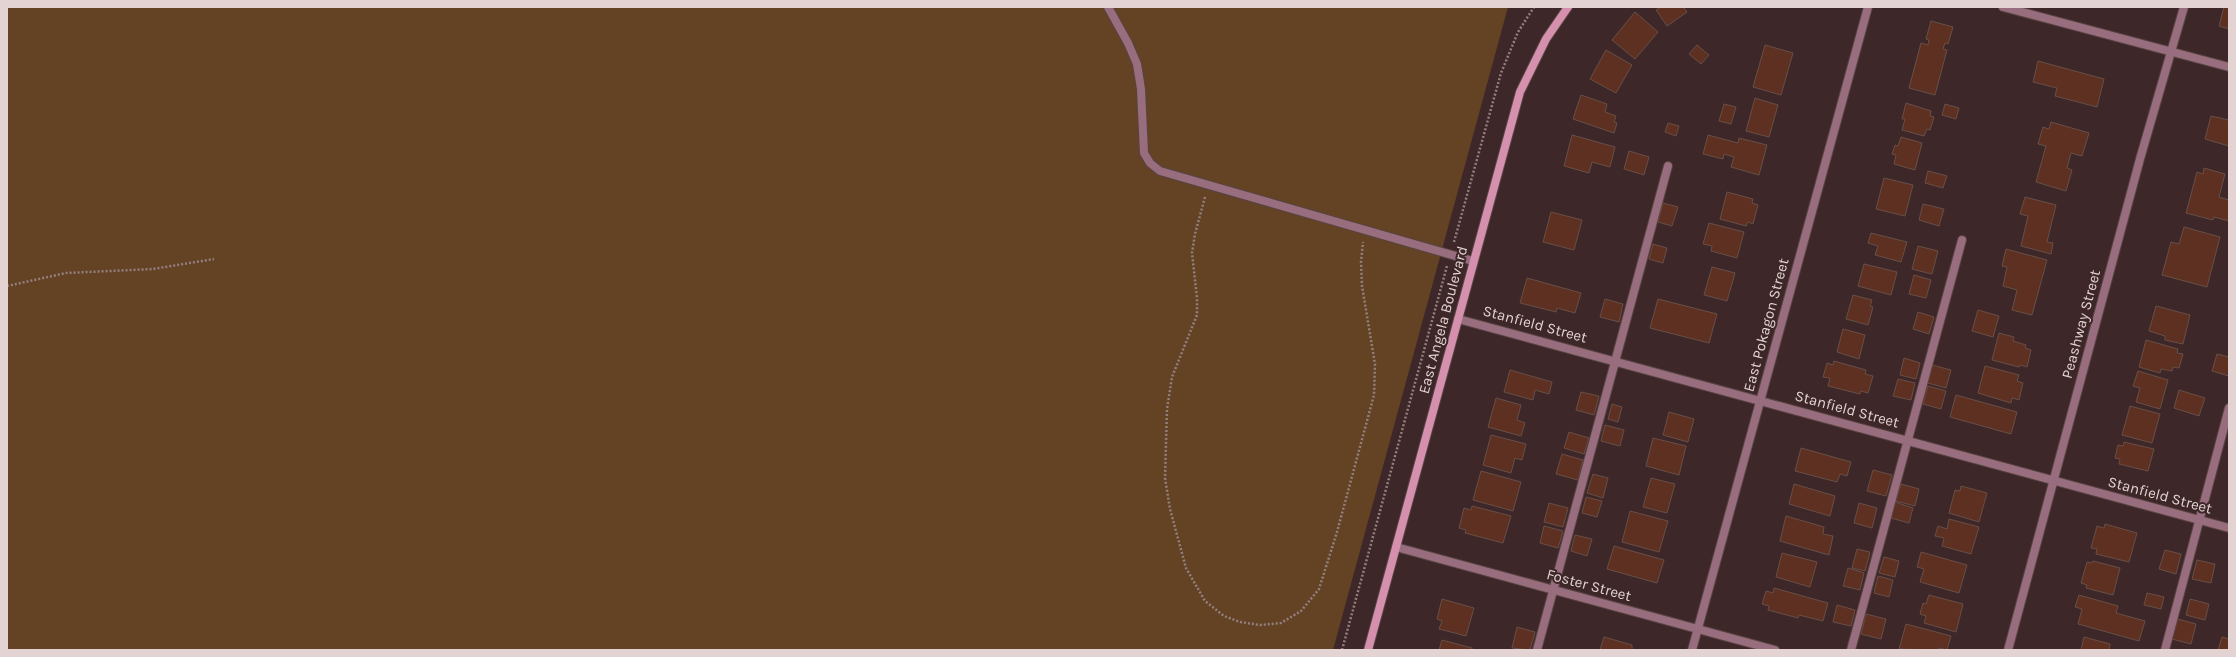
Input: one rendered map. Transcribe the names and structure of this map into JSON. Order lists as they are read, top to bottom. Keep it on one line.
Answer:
{"streets":{"main road":["East Angela Boulevard"],"street":["Stanfield Street","Peashway Street","East Pokagon Street","Foster Street"]},"crossings":[["East Angela Boulevard","Stanfield Street"],["East Angela Boulevard","Foster Street"],["Stanfield Street","Peashway Street"],["Stanfield Street","East Pokagon Street"],["East Pokagon Street","Foster Street"]]}
